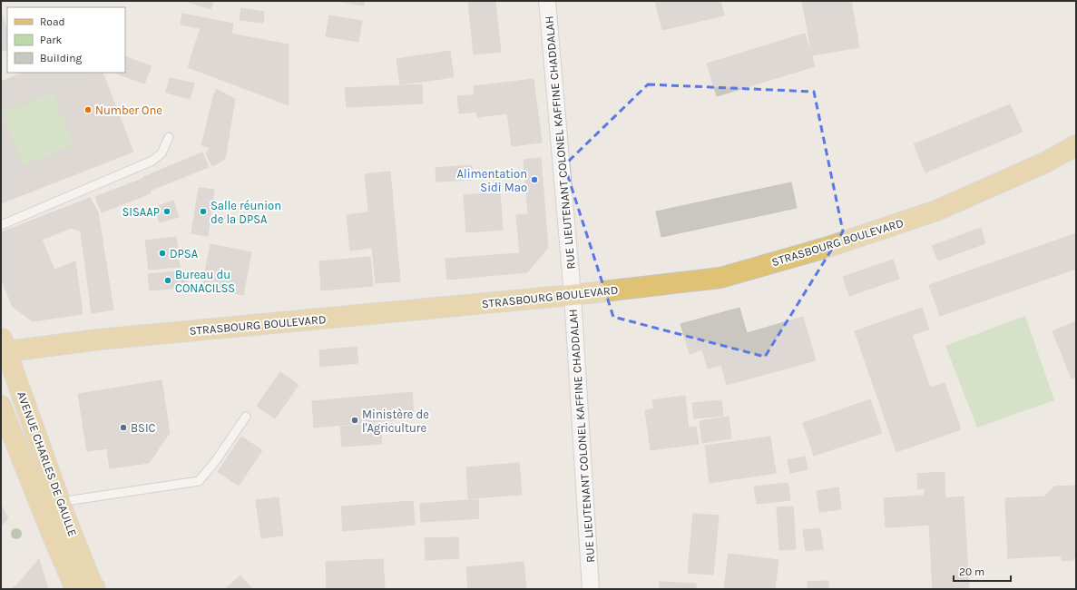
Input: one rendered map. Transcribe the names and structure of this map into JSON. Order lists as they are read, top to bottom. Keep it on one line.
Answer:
{"streets":{"main road":["STRASBOURG BOULEVARD","AVENUE CHARLES DE GAULLE"],"street":["RUE LIEUTENANT COLONEL KAFFINE CHADDALAH"]},"crossings":[["RUE LIEUTENANT COLONEL KAFFINE CHADDALAH","STRASBOURG BOULEVARD"],["STRASBOURG BOULEVARD","AVENUE CHARLES DE GAULLE"]],"places":["Number One","Alimentation Sidi Mao","SISAAP","Salle réunion de la DPSA","DPSA","Bureau du CONACILSS","Ministère de l'Agriculture","BSIC"],"legend":["Road","Park","Building"],"scale_bar":"20 m"}
